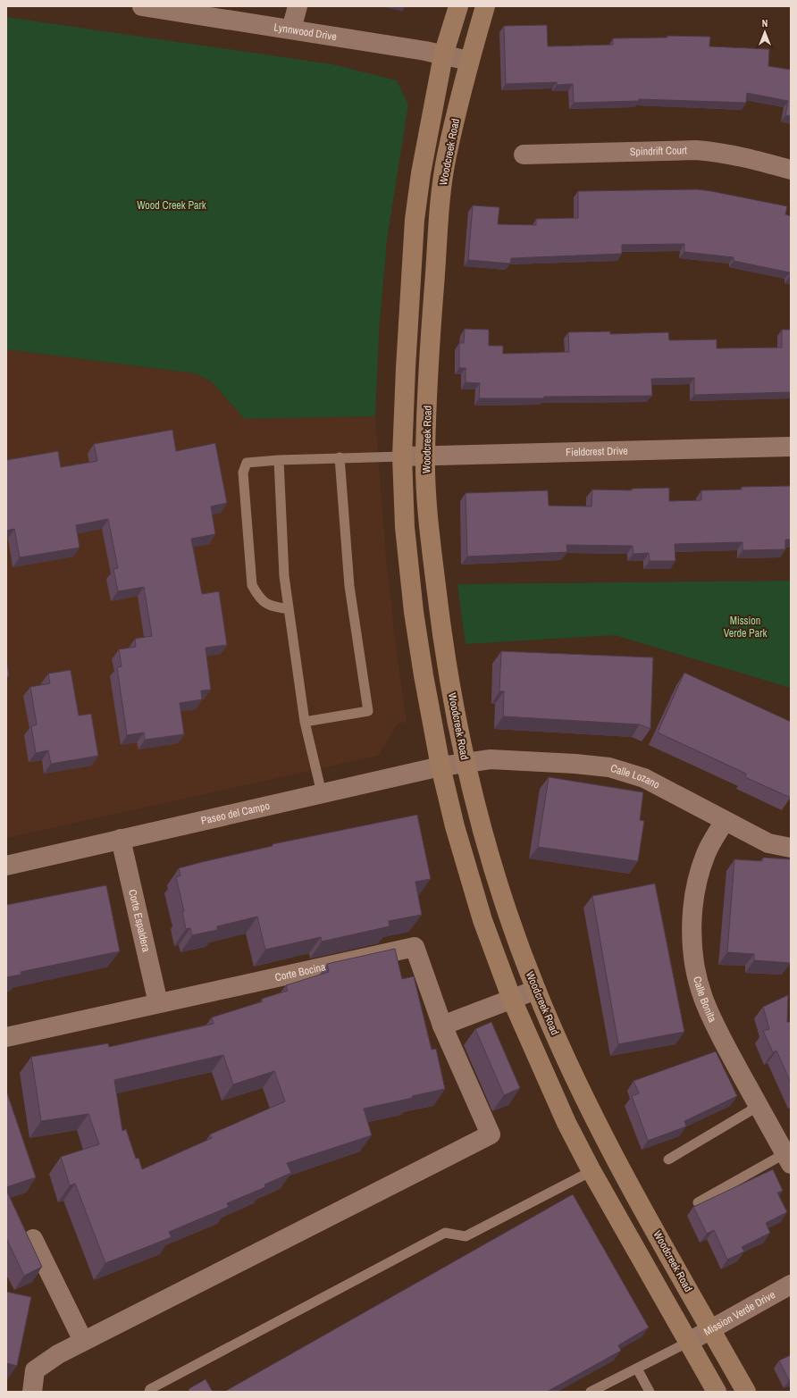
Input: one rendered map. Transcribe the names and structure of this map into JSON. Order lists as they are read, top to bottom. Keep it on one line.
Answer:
{"streets":{"main road":["Woodcreek Road"],"street":["Lynnwood Drive","Spindrift Court","Fieldcrest Drive","Calle Lozano","Paseo del Campo","Corte Espaldera","Corte Bocina","Calle Bonita","Mission Verde Drive"]},"crossings":[["Lynnwood Drive","Woodcreek Road"],["Woodcreek Road","Fieldcrest Drive"],["Woodcreek Road","Calle Lozano"],["Woodcreek Road","Paseo del Campo"],["Woodcreek Road","Mission Verde Drive"],["Calle Lozano","Paseo del Campo"],["Calle Lozano","Calle Bonita"],["Paseo del Campo","Corte Espaldera"],["Corte Espaldera","Corte Bocina"]],"parks":["Wood Creek Park","Mission Verde Park"],"north":"top"}
